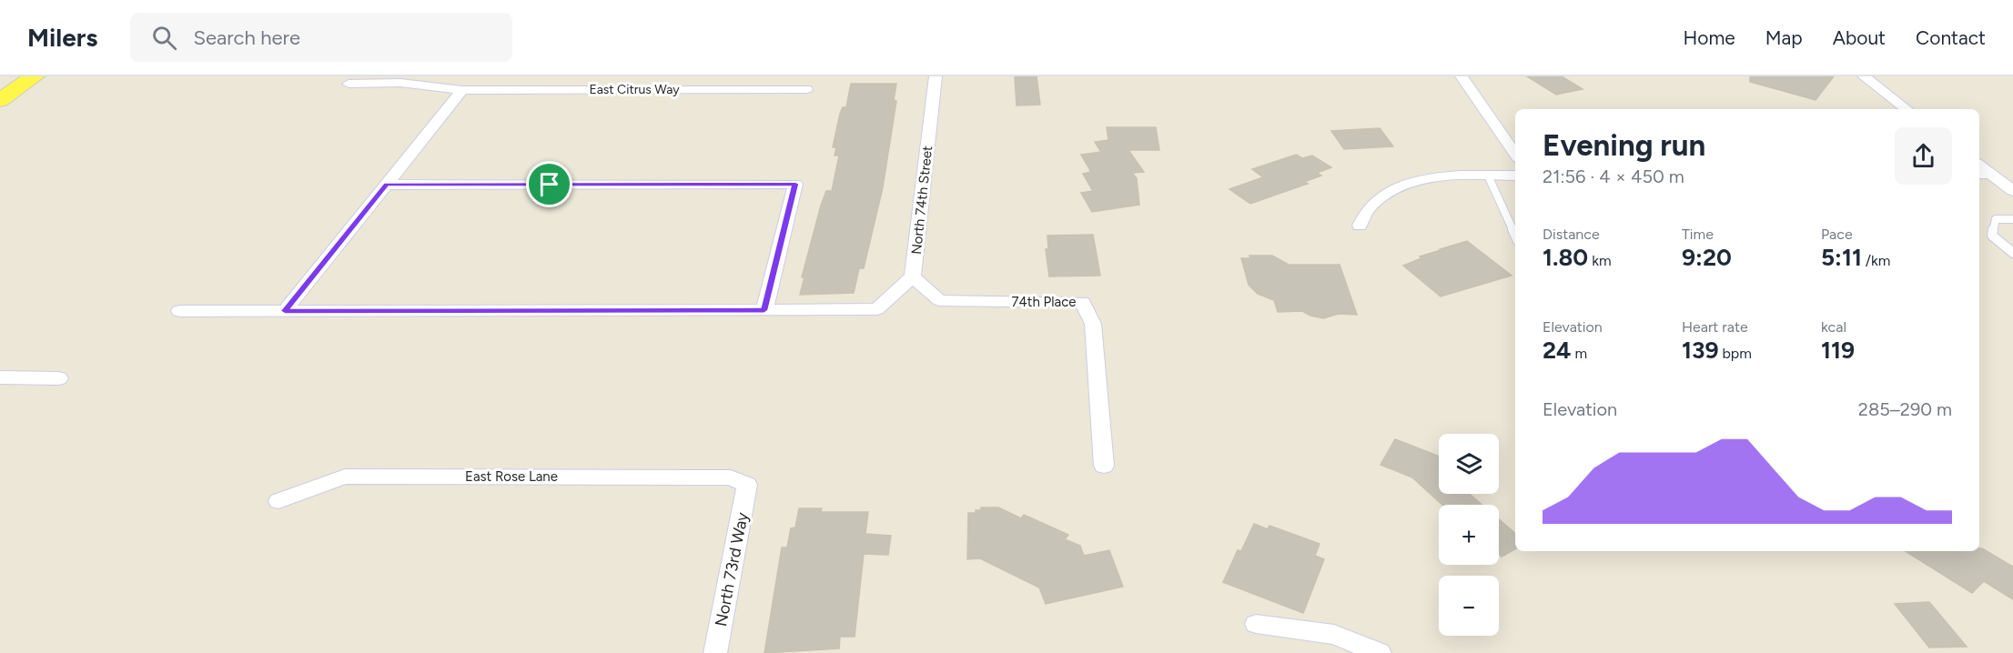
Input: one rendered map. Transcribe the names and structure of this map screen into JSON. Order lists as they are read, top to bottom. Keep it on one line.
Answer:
{"streets":{"street":["East Citrus Way","North 74th Street","74th Place","East Rose Lane","North 73rd Way"]},"crossings":[["North 74th Street","74th Place"],["East Rose Lane","North 73rd Way"]],"page":{"header":"Milers","search":"Search here","nav":["Home","Map","About","Contact"],"heading":["Evening run","21:56 · 4 × 450 m"],"stats":[["Distance","1.80 km"],["Time","9:20"],["Pace","5:11 /km"],["Elevation","24 m"],["Heart rate","139 bpm"],["kcal","119"]],"chart":["Elevation","285–290 m"],"map_buttons":["+","−"]}}
